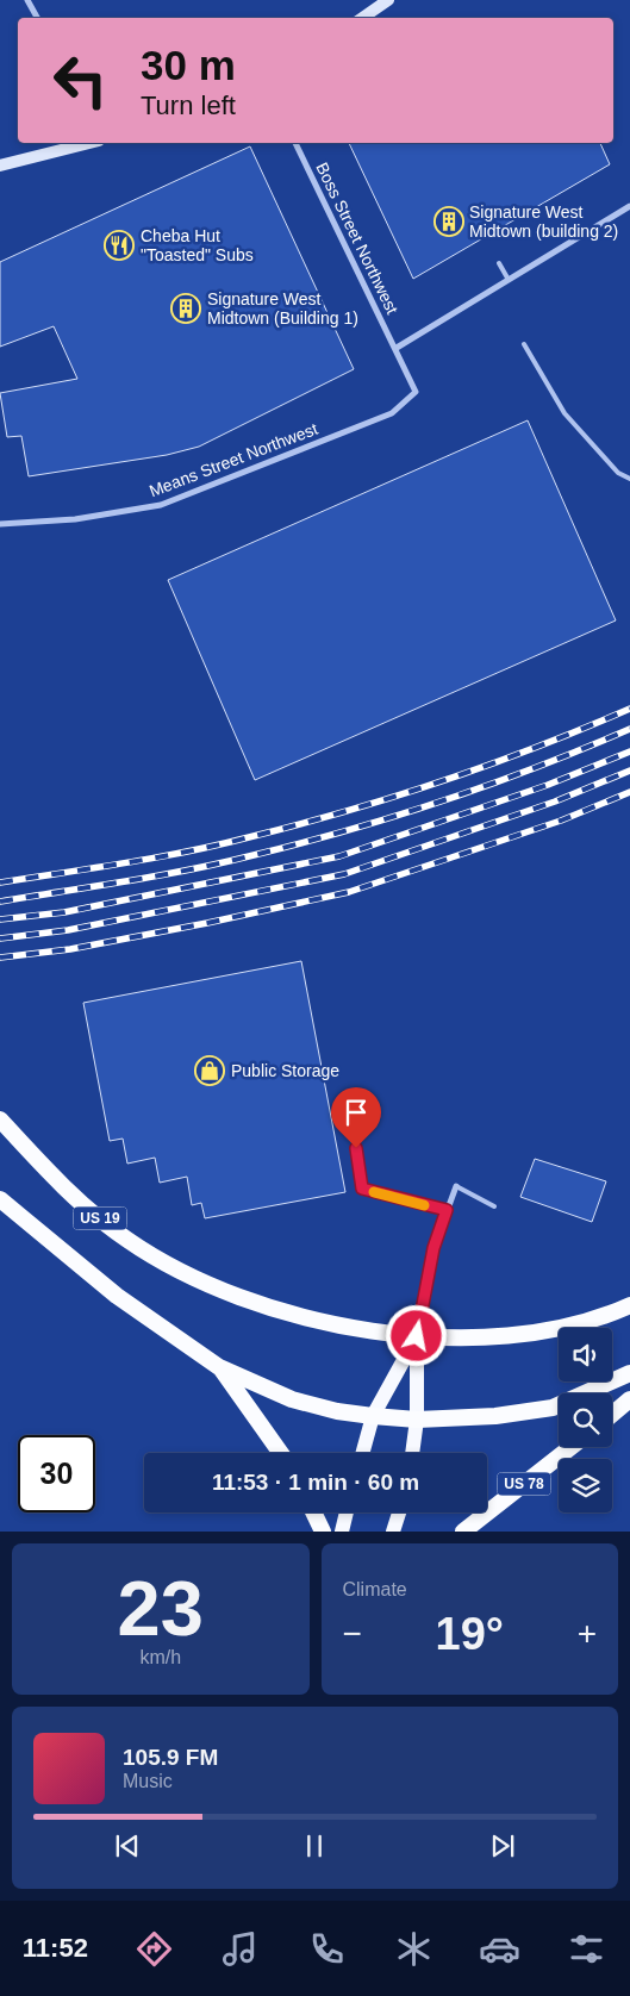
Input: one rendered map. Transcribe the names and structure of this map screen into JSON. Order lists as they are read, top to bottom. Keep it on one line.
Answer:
{"streets":{"highway":["US 19","US 78"],"street":["Boss Street Northwest","Means Street Northwest"]},"crossings":[["Boss Street Northwest","Means Street Northwest"]],"places":{"building":["Signature West Midtown (building 2)","Signature West Midtown (Building 1)"],"restaurant":["Cheba Hut \"Toasted\" Subs"],"shop":["Public Storage"]},"page":{"turn":["30 m","Turn left"],"limit":"30","trip":"11:53 · 1 min · 60 m","tile":[["23","km/h"],"Climate"],"heat":["−","19°","+"],"song":["105.9 FM","Music"],"tabs":"11:52"}}
